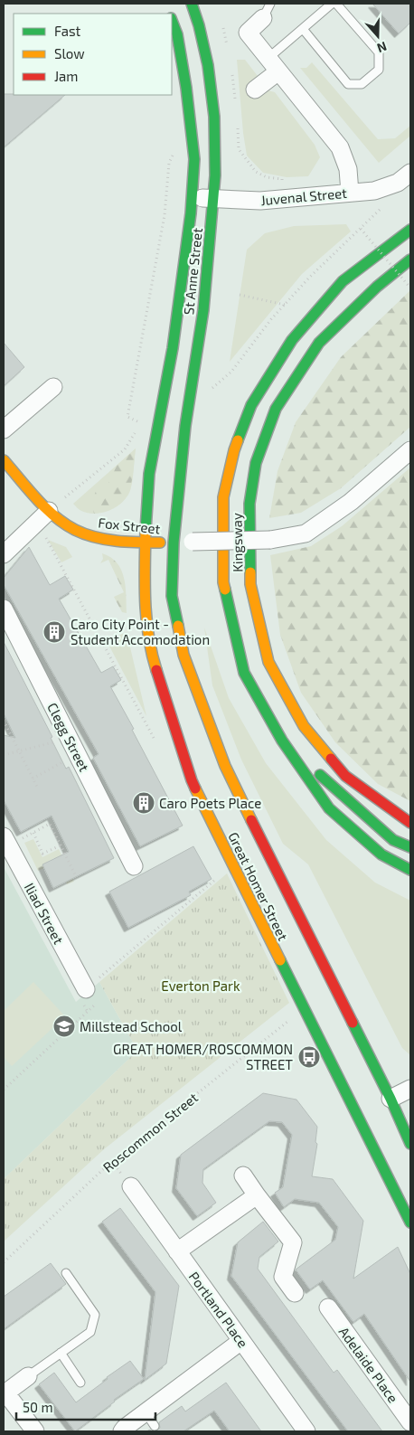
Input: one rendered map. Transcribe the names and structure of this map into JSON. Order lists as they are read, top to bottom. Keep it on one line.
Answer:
{"streets":{"main road":["St Anne Street","Fox Street","Kingsway","Great Homer Street"],"street":["Juvenal Street","Clegg Street","Iliad Street","Portland Place","Adelaide Place"],"path":["Roscommon Street"]},"crossings":[["Juvenal Street","St Anne Street"],["St Anne Street","Fox Street"],["St Anne Street","Great Homer Street"],["Fox Street","Great Homer Street"],["Great Homer Street","Roscommon Street"]],"parks":["Everton Park"],"places":{"building":["Caro City Point - Student Accomodation","Caro Poets Place"],"school or university":["Millstead School"],"bus stop":["GREAT HOMER/ROSCOMMON STREET"]},"legend":["Fast","Slow","Jam"],"scale_bar":"50 m","north":"bottom"}
